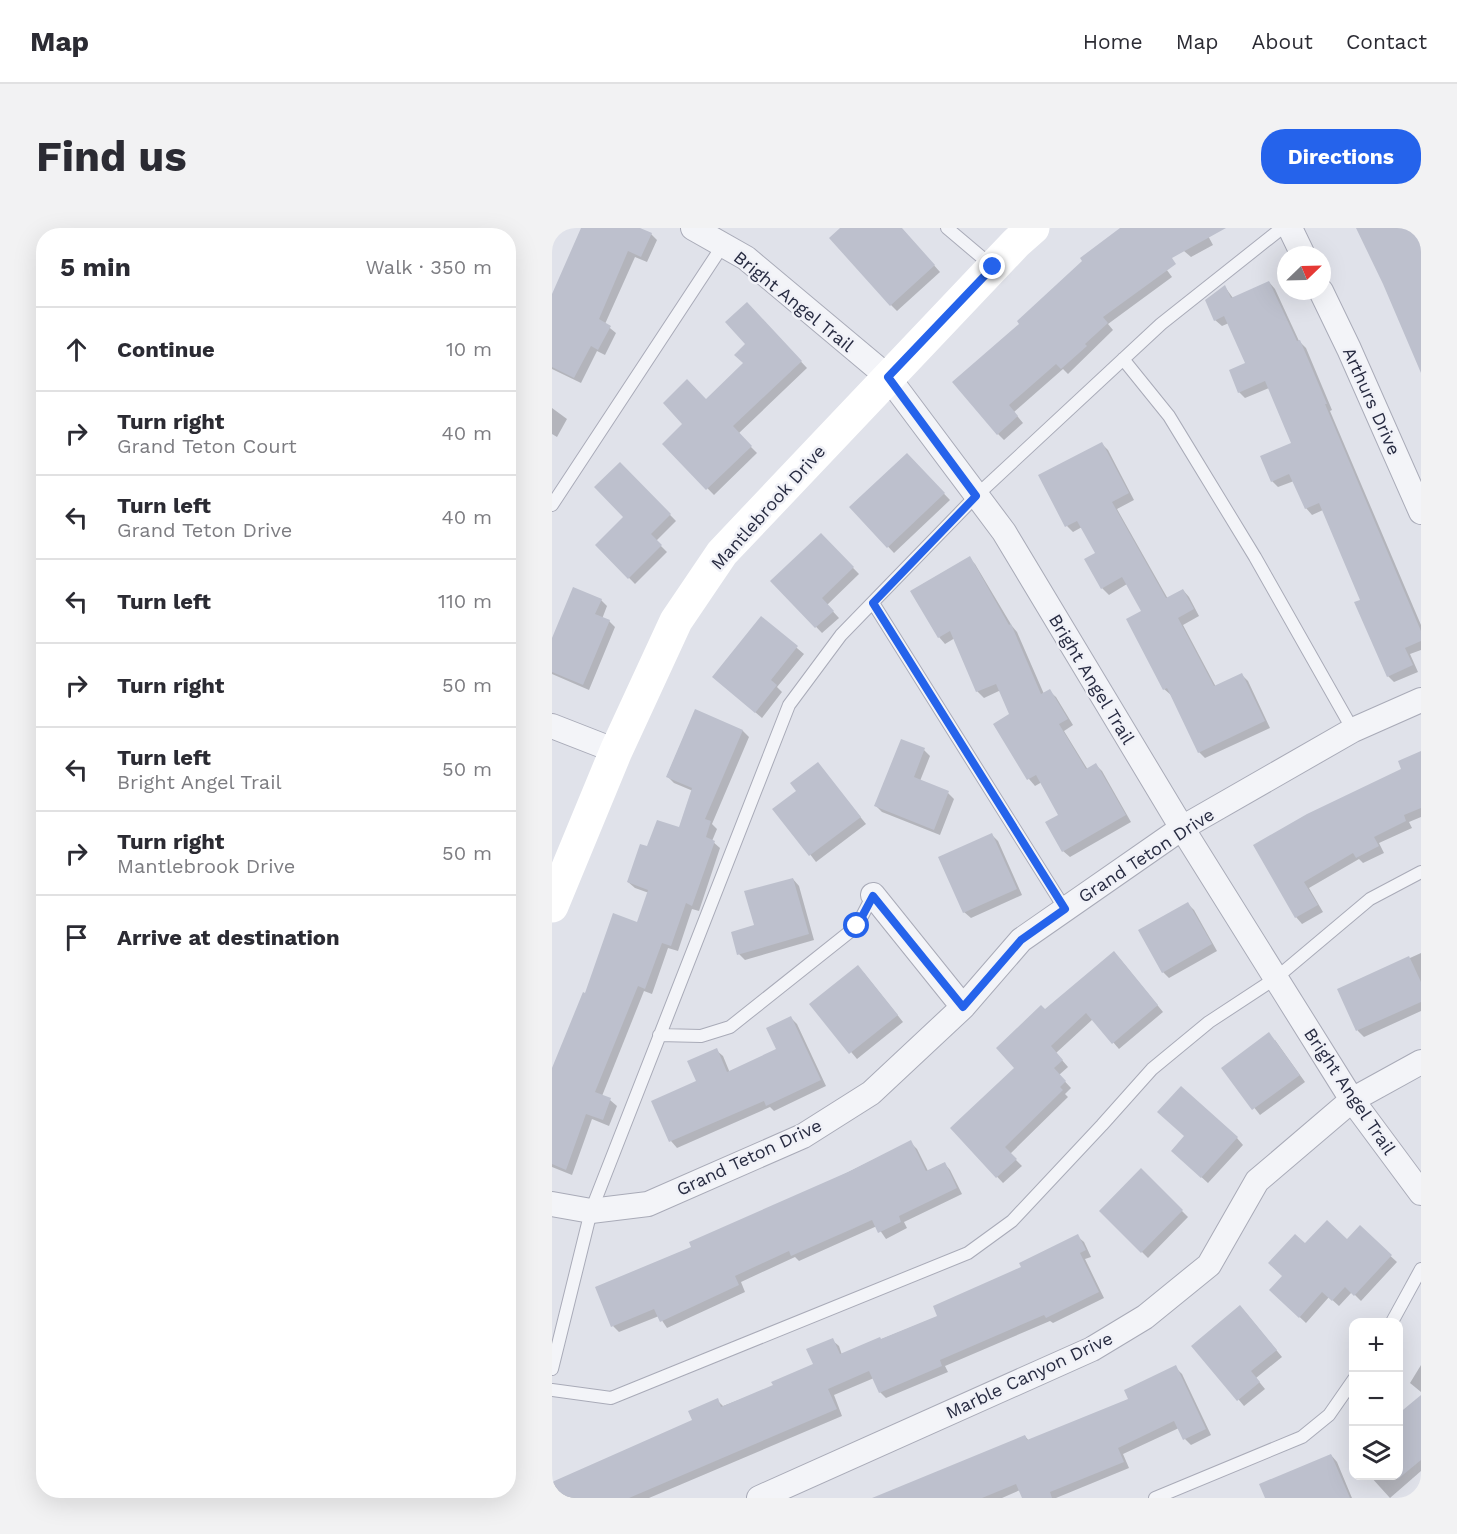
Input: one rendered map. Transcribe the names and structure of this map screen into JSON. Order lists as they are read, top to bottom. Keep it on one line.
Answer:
{"streets":{"street":["Bright Angel Trail","Arthurs Drive","Mantlebrook Drive","Grand Teton Drive","Marble Canyon Drive"]},"crossings":[["Bright Angel Trail","Mantlebrook Drive"],["Bright Angel Trail","Grand Teton Drive"],["Bright Angel Trail","Marble Canyon Drive"]],"north":"top right","page":{"header":"Map","nav":["Home","Map","About","Contact"],"buttons":"Directions","title":"Find us","heading":["5 min","Walk · 350 m"],"list":[["Continue","10 m"],["Turn right","Grand Teton Court","40 m"],["Turn left","Grand Teton Drive","40 m"],["Turn left","110 m"],["Turn right","50 m"],["Turn left","Bright Angel Trail","50 m"],["Turn right","Mantlebrook Drive","50 m"],"Arrive at destination"],"map_buttons":["+","−"]}}
